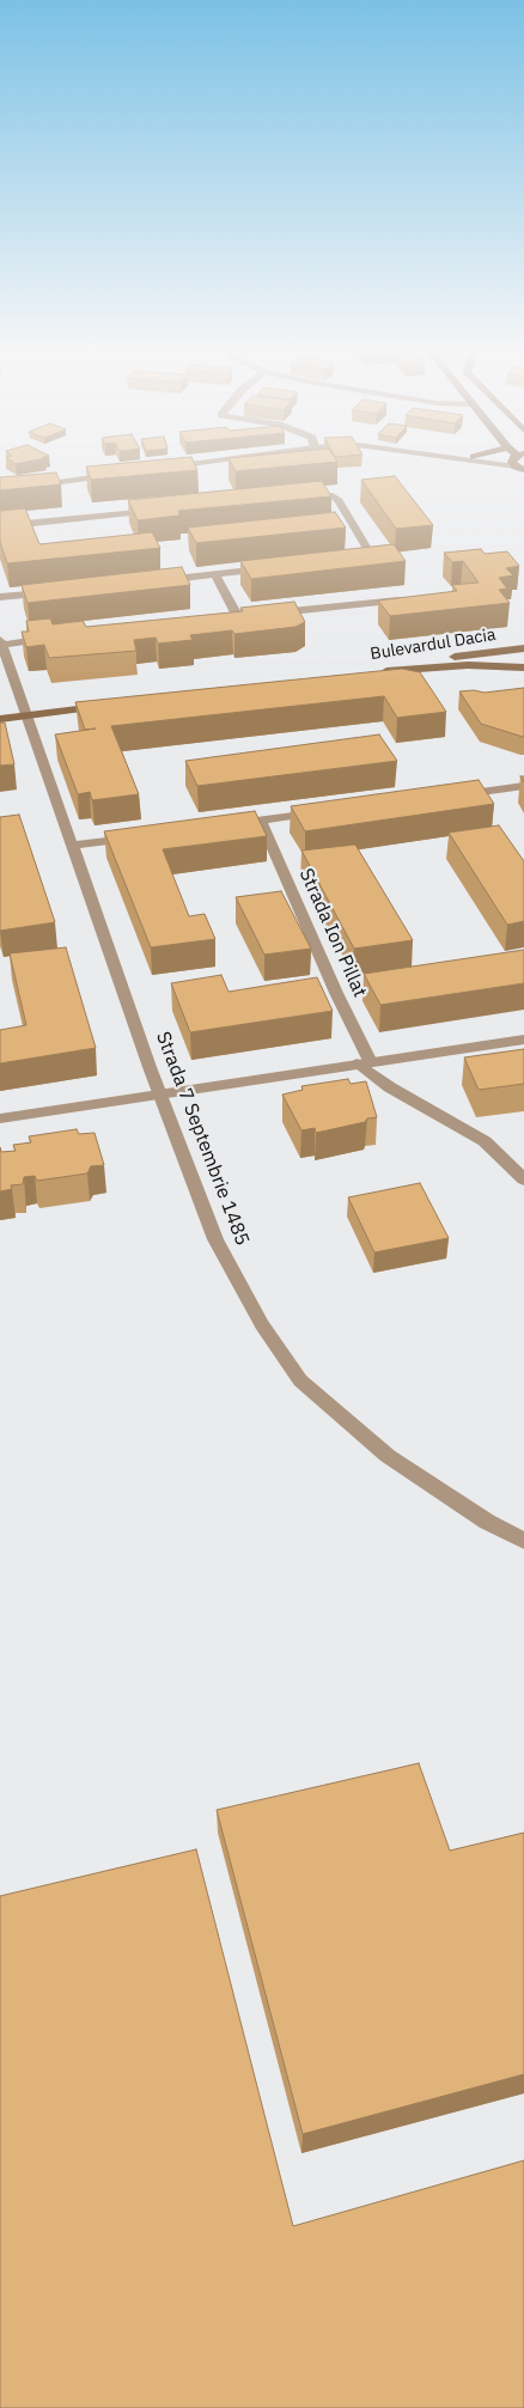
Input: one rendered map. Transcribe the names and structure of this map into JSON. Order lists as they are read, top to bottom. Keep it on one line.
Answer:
{"streets":{"main road":["Bulevardul Dacia"],"street":["Strada Ion Pillat","Strada 7 Septembrie 1485"]}}
